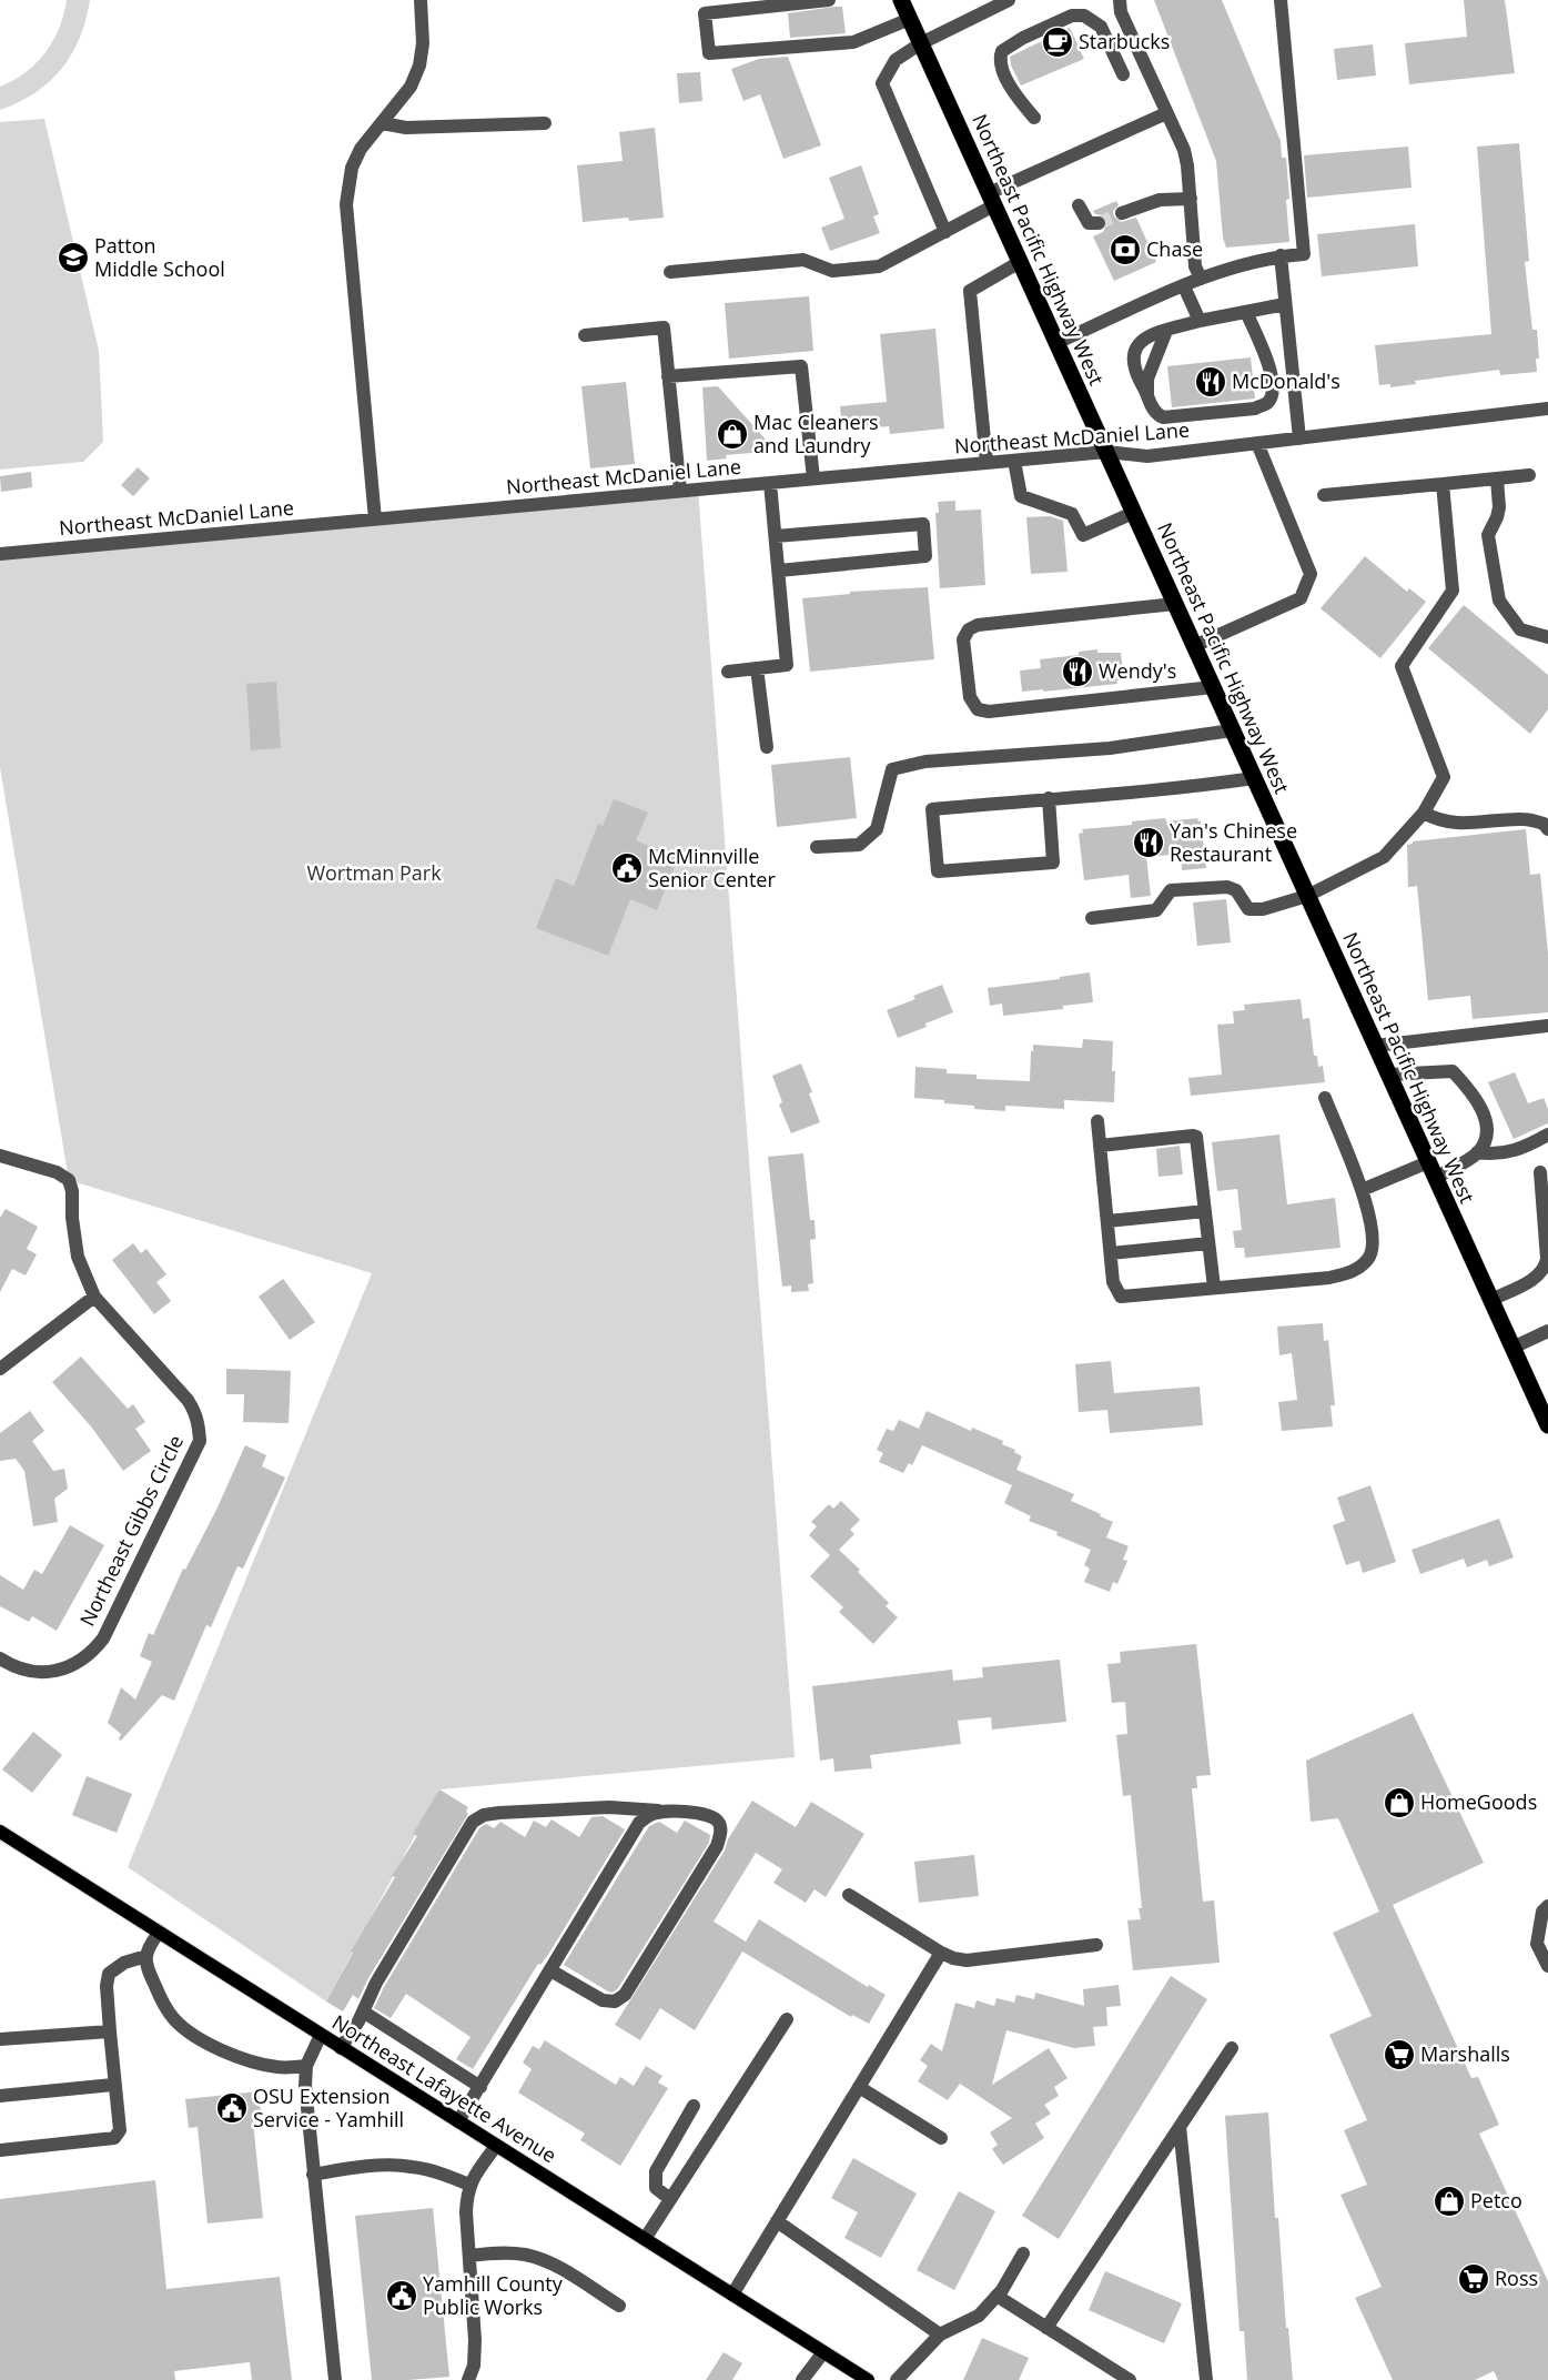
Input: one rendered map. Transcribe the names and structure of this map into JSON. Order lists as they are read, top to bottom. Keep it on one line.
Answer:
{"streets":{"highway":["Northeast Pacific Highway West"],"main road":["Northeast Lafayette Avenue"],"street":["Northeast McDaniel Lane","Northeast Gibbs Circle"]},"crossings":[["Northeast Pacific Highway West","Northeast McDaniel Lane"]],"parks":["Wortman Park"],"places":{"cafe":["Starbucks"],"bank":["Chase"],"school or university":["Patton Middle School"],"restaurant":["McDonald's","Wendy's","Yan's Chinese Restaurant"],"shop":["Mac Cleaners and Laundry","HomeGoods","Petco"],"public building":["McMinnville Senior Center","OSU Extension Service - Yamhill","Yamhill County Public Works"],"supermarket":["Marshalls","Ross"]}}
